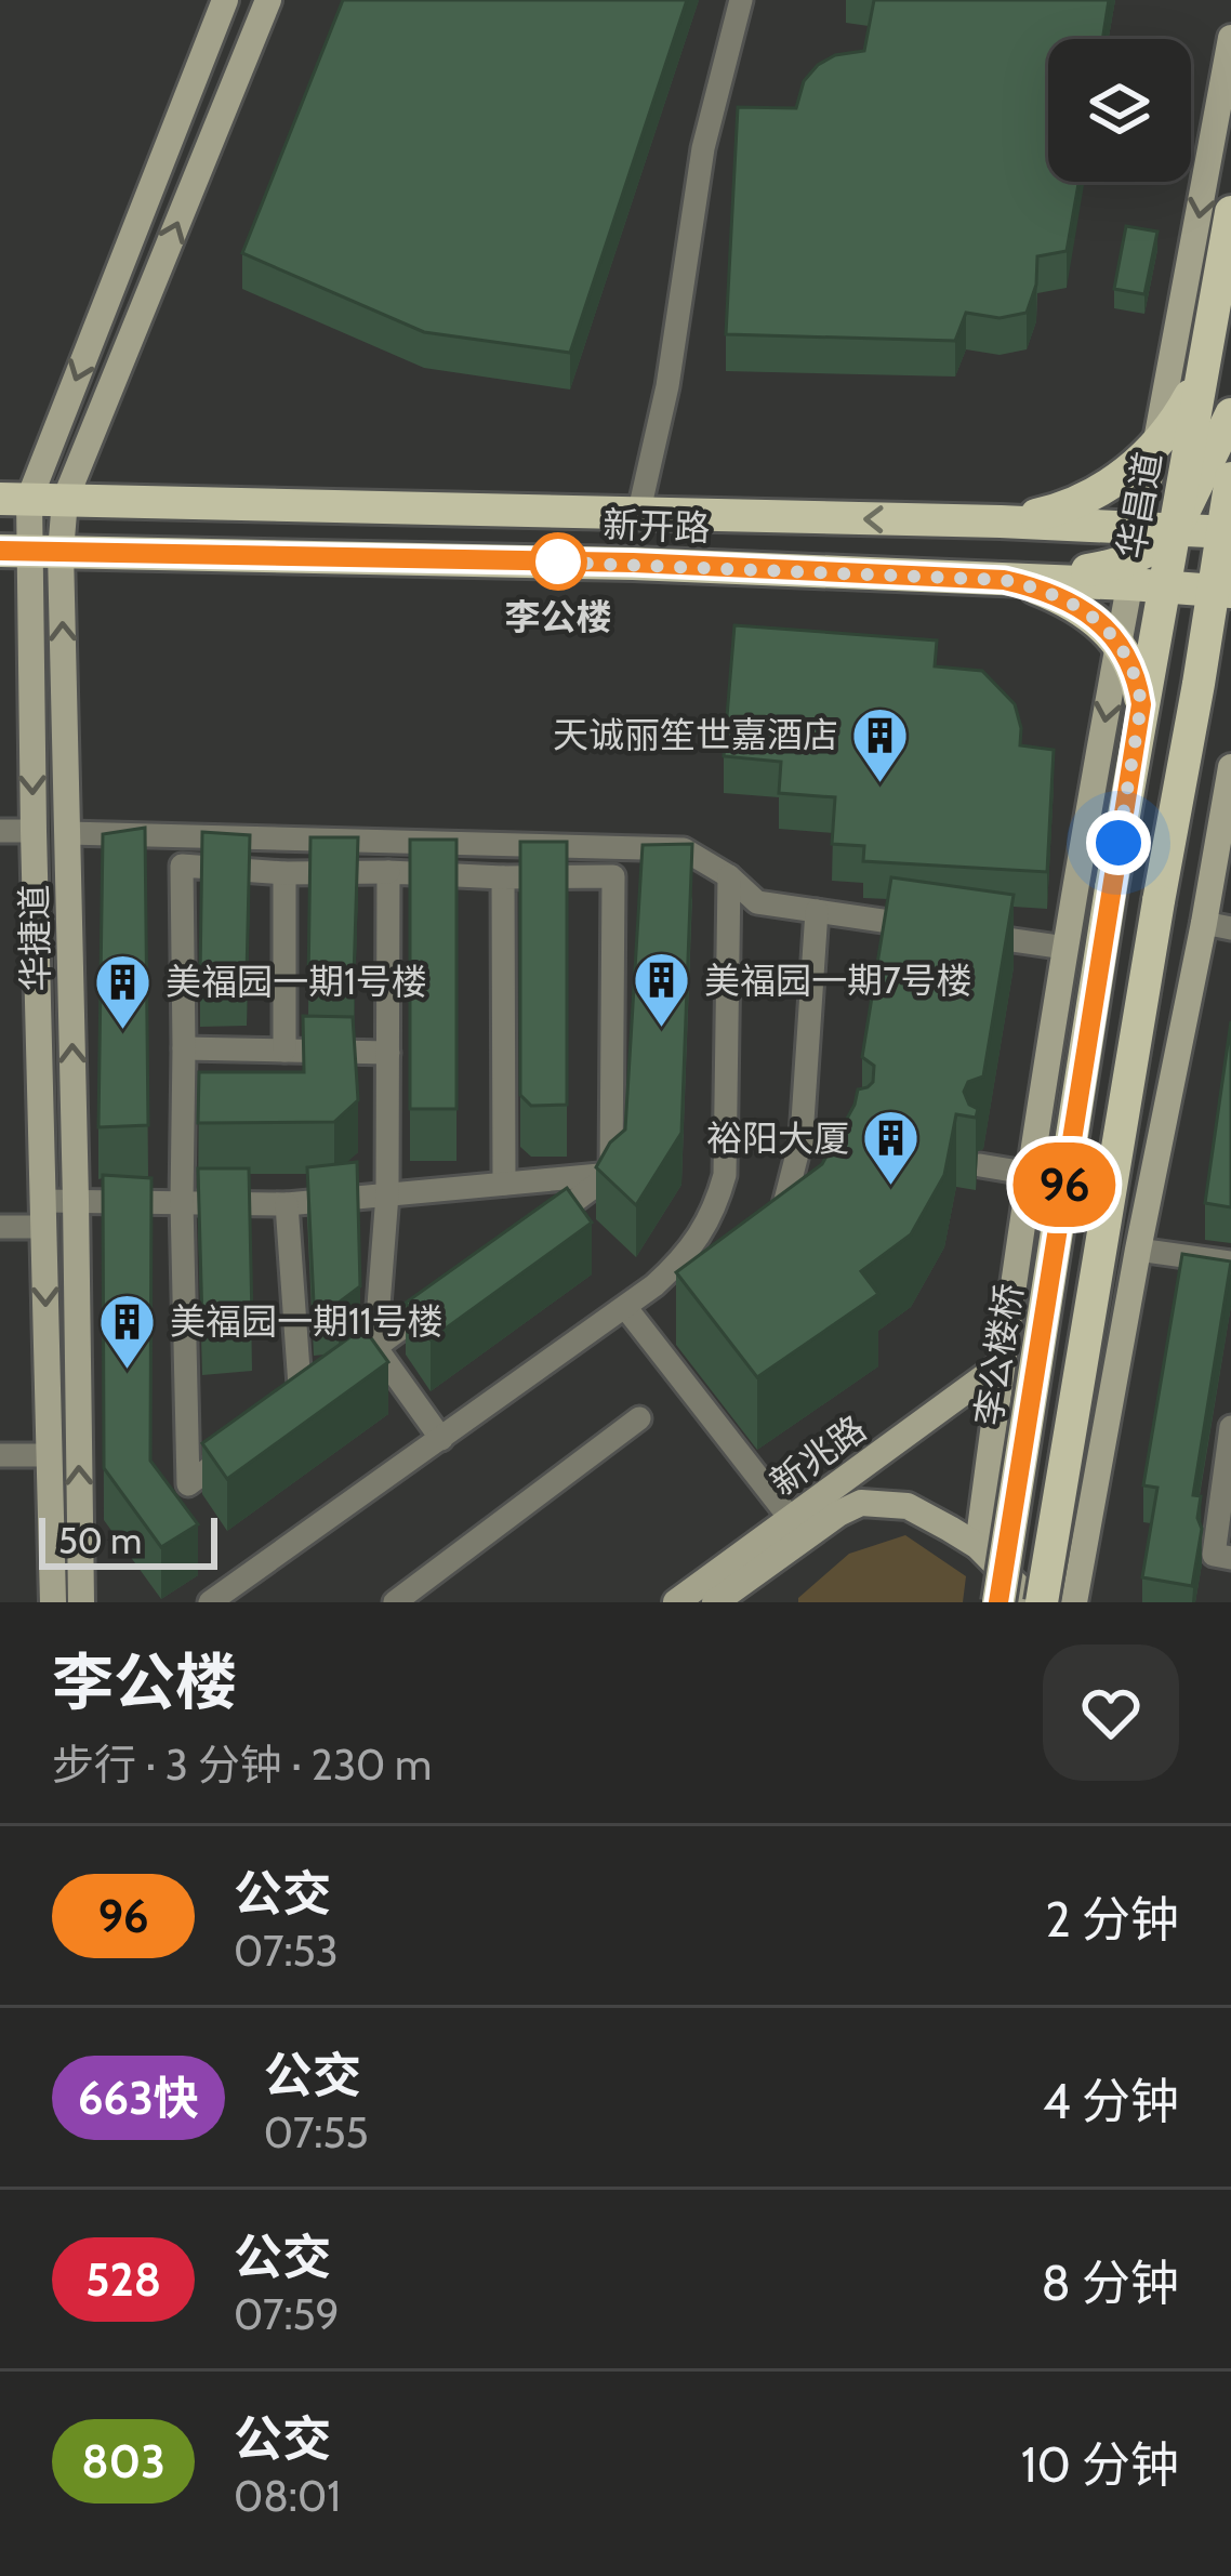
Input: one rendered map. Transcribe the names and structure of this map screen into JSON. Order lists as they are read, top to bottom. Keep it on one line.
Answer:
{"streets":{"main road":["华昌道","新开路","李公楼桥"],"street":["华捷道","新兆路"]},"crossings":[["华昌道","新开路"],["华昌道","李公楼桥"],["新开路","华捷道"]],"places":{"other":["李公楼"],"building":["天诚丽笙世嘉酒店","美福园一期7号楼","美福园一期1号楼","裕阳大厦","美福园一期11号楼"]},"lines":["bus line 96"],"scale_bar":"50 m","page":{"on_map":"96","scale":"50 m","heading":["李公楼","步行 · 3 分钟 · 230 m"],"list":[{"mark":"96","name":"公交","note":"07:53","value":"2 分钟"},{"mark":"663快","name":"公交","note":"07:55","value":"4 分钟"},{"mark":"528","name":"公交","note":"07:59","value":"8 分钟"},{"mark":"803","name":"公交","note":"08:01","value":"10 分钟"}]}}
